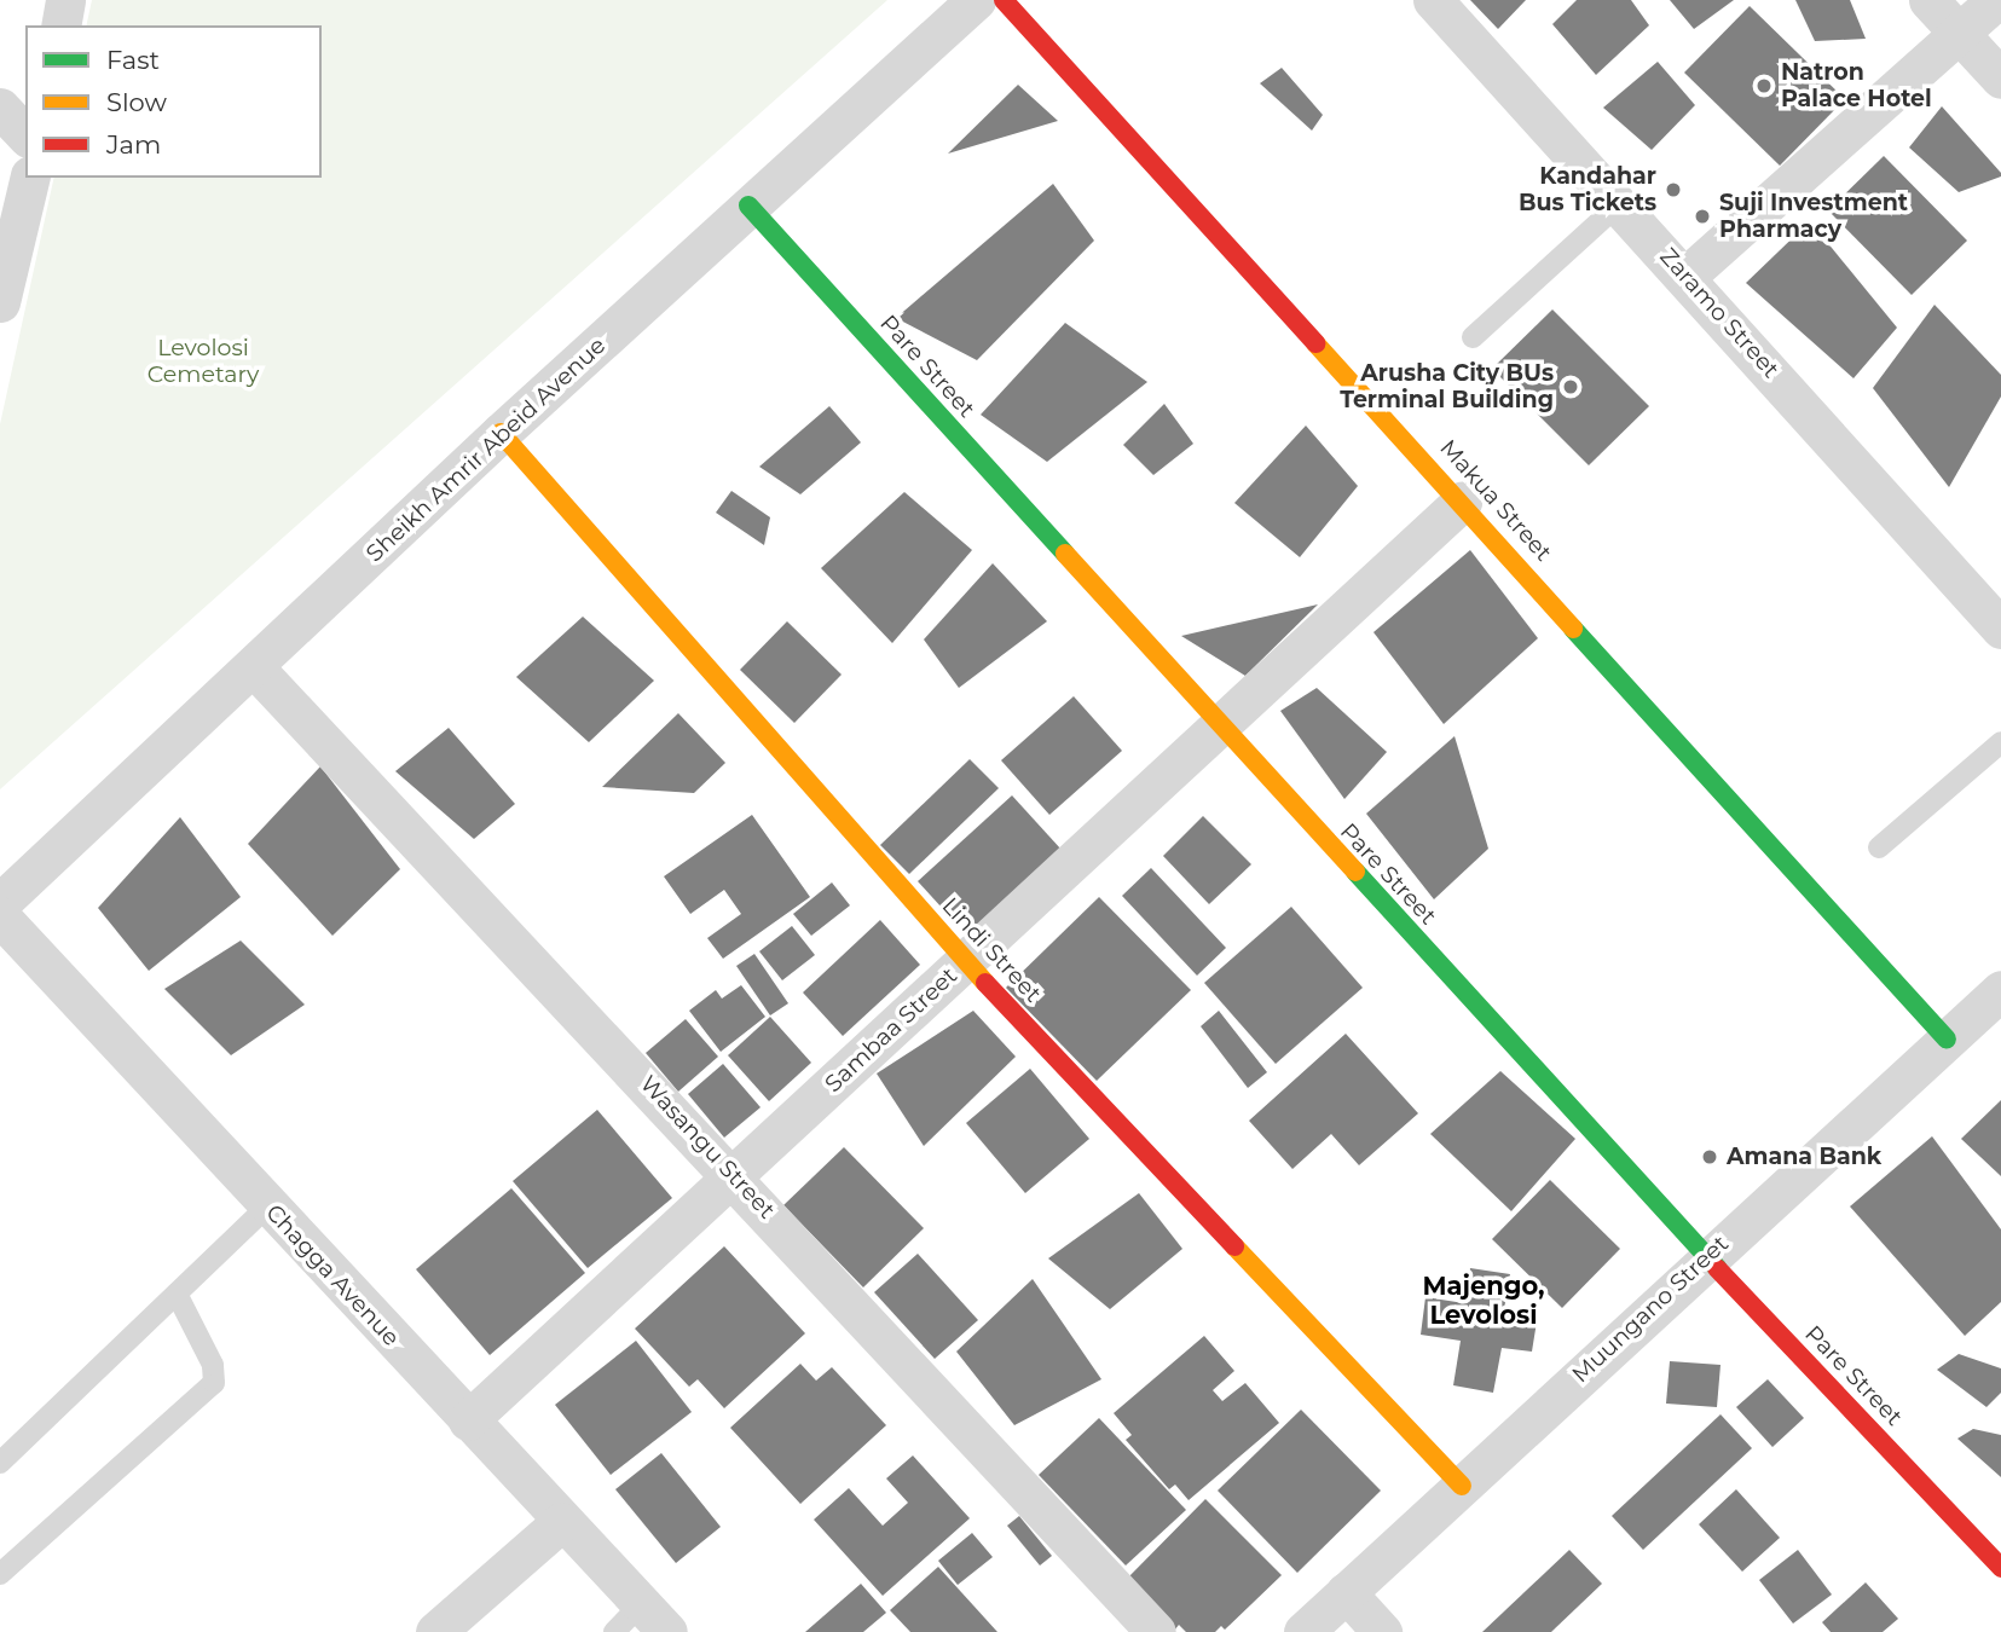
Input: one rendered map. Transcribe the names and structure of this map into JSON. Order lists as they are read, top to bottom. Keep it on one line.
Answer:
{"streets":{"street":["Zaramo Street","Pare Street","Sheikh Amrir Abeid Avenue","Makua Street","Lindi Street","Sambaa Street","Wasangu Street","Chagga Avenue","Muungano Street"]},"crossings":[["Pare Street","Sheikh Amrir Abeid Avenue"],["Pare Street","Sambaa Street"],["Pare Street","Muungano Street"],["Sheikh Amrir Abeid Avenue","Lindi Street"],["Sheikh Amrir Abeid Avenue","Wasangu Street"],["Makua Street","Sambaa Street"],["Makua Street","Muungano Street"],["Lindi Street","Sambaa Street"],["Lindi Street","Muungano Street"],["Sambaa Street","Wasangu Street"],["Sambaa Street","Chagga Avenue"]],"districts":["Majengo, Levolosi"],"parks":["Levolosi Cemetary"],"places":["Natron Palace Hotel","Kandahar Bus Tickets","Suji Investment Pharmacy","Arusha City BUs Terminal Building","Amana Bank"],"legend":["Fast","Slow","Jam"]}
